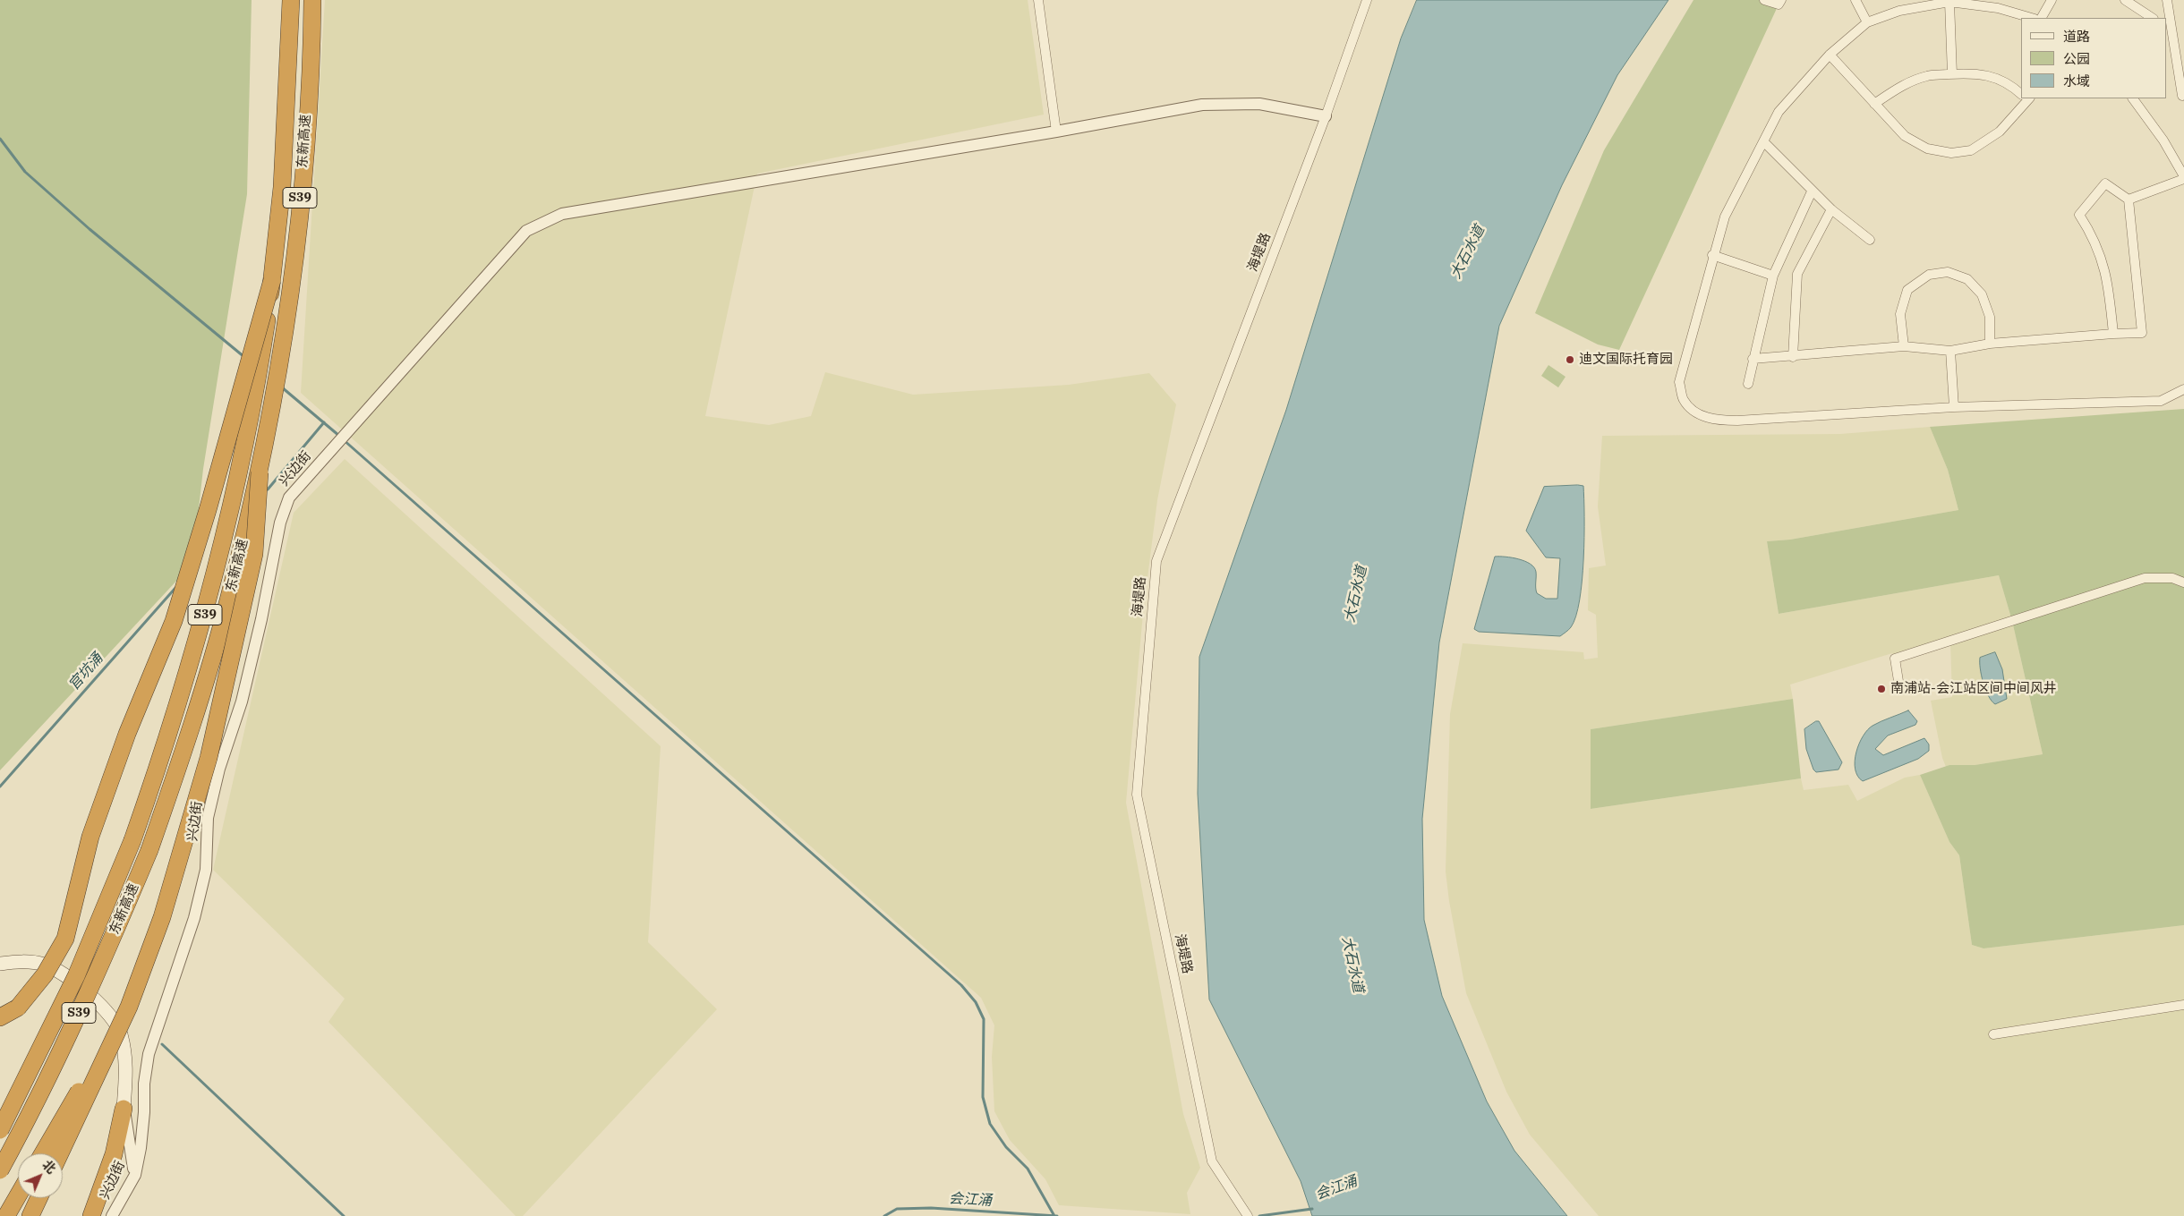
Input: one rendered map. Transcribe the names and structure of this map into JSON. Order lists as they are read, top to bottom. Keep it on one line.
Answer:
{"streets":{"highway":["东新高速","S39"],"street":["海堤路","兴边街"]},"crossings":[["海堤路","兴边街"]],"water":["大石水道","官坑涌","会江涌"],"places":["迪文国际托育园","南浦站-会江站区间中间风井"],"legend":["道路","公园","水域"],"north":"top right"}
